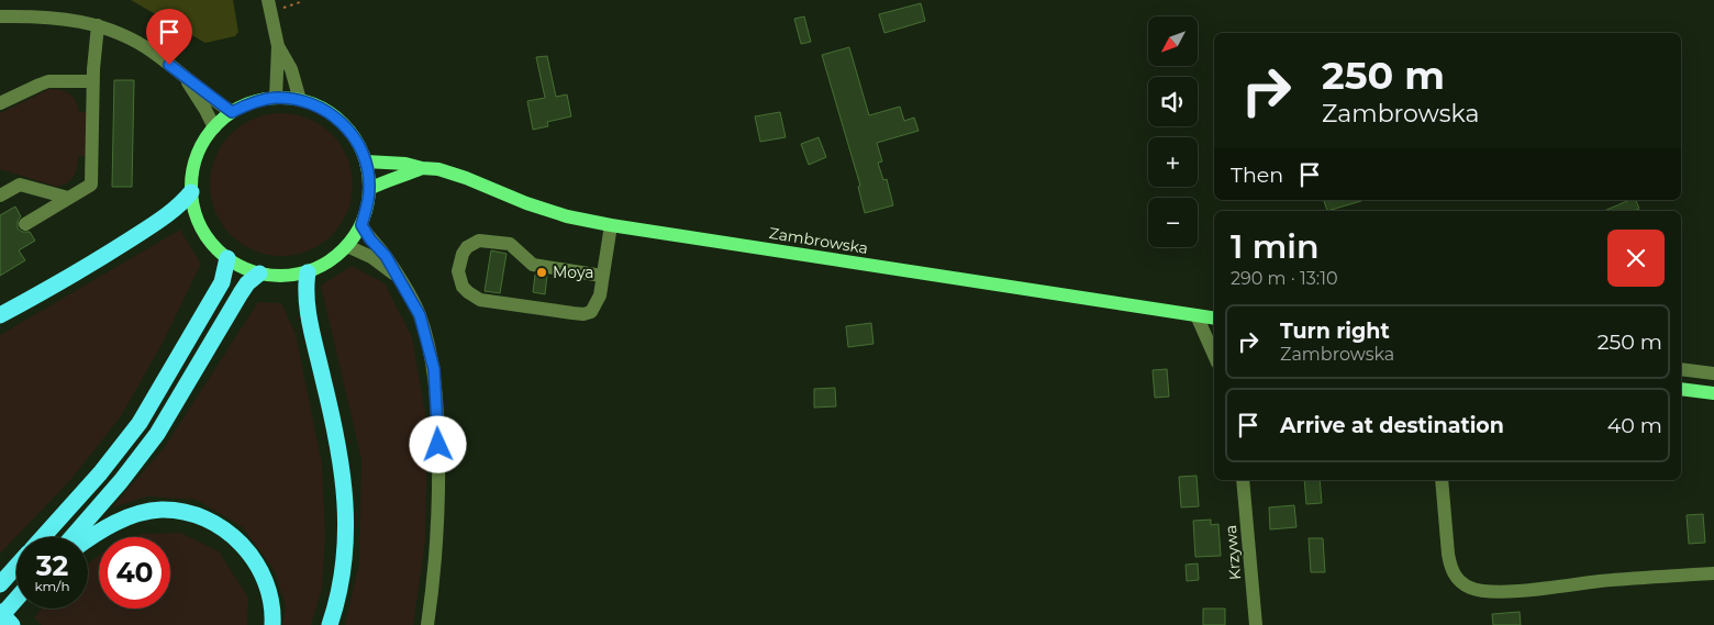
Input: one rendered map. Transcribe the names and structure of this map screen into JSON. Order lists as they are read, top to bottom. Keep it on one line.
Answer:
{"streets":{"main road":["Zambrowska"],"street":["Krzywa"]},"places":["Moya"],"north":"bottom left","page":{"map_buttons":["+","−"],"turn":["250 m","Zambrowska"],"then":"Then","heading":["1 min","290 m · 13:10"],"list":[{"name":"Turn right","note":"Zambrowska","value":"250 m"},{"name":"Arrive at destination","value":"40 m"}],"speed":"32 km/h","limit":"40"}}
